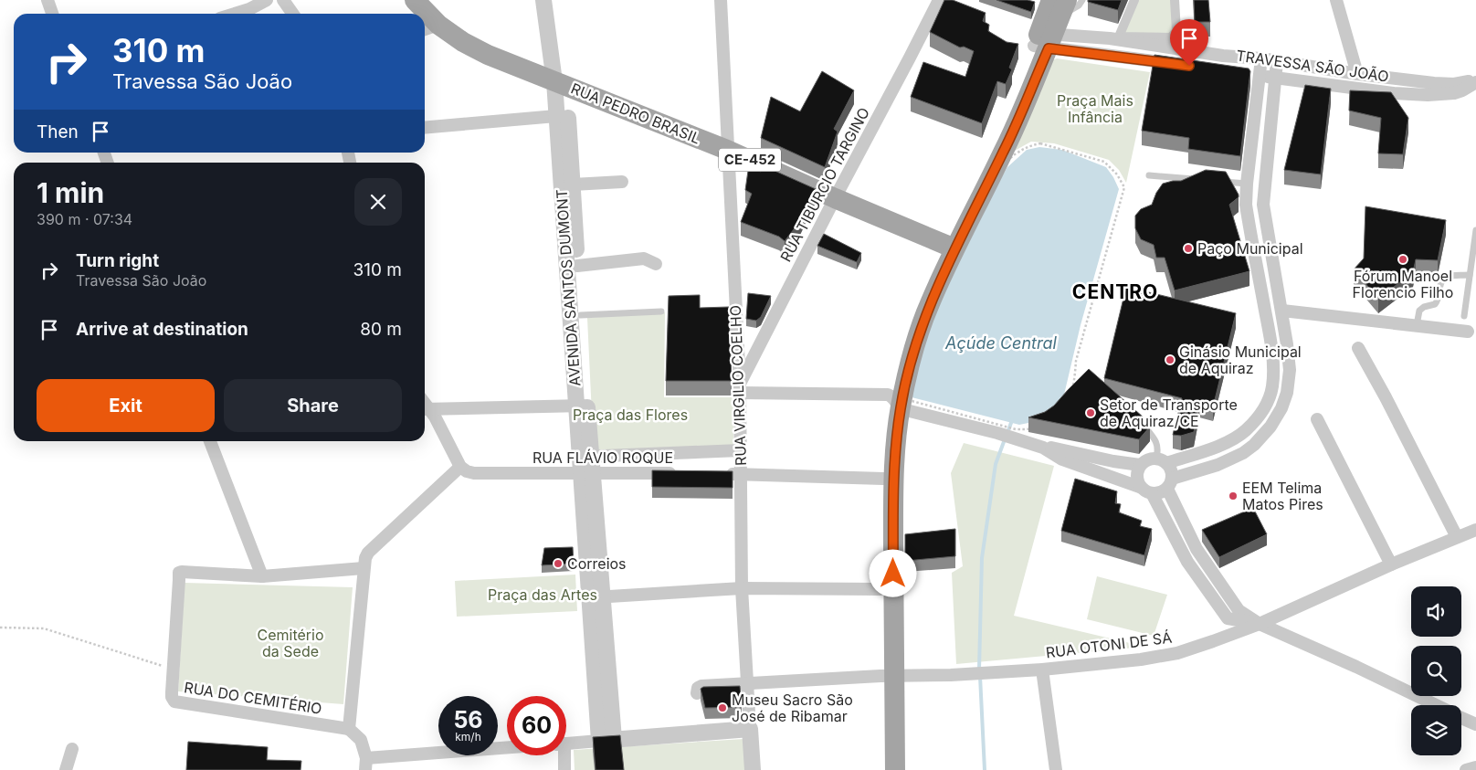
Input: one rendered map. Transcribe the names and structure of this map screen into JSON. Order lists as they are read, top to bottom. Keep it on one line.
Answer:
{"streets":{"main road":["RUA PEDRO BRASIL","CE-452"],"street":["TRAVESSA SÃO JOÃO","RUA TIBURCIO TARGINO","AVENIDA SANTOS DUMONT","RUA VIRGILIO COELHO","RUA FLÁVIO ROQUE","RUA OTONI DE SÁ","RUA DO CEMITÉRIO"]},"crossings":[["RUA PEDRO BRASIL","RUA TIBURCIO TARGINO"],["RUA PEDRO BRASIL","AVENIDA SANTOS DUMONT"],["RUA PEDRO BRASIL","RUA VIRGILIO COELHO"],["RUA TIBURCIO TARGINO","RUA VIRGILIO COELHO"],["AVENIDA SANTOS DUMONT","RUA FLÁVIO ROQUE"],["RUA VIRGILIO COELHO","RUA FLÁVIO ROQUE"],["RUA VIRGILIO COELHO","RUA OTONI DE SÁ"]],"districts":["CENTRO"],"water":["Açúde Central"],"parks":["Praça Mais Infância","Praça das Flores","Praça das Artes","Cemitério da Sede"],"places":["Paço Municipal","Fórum Manoel Florencio Filho","Ginásio Municipal de Aquiraz","Setor de Transporte de Aquiraz/CE","EEM Telima Matos Pires","Correios","Museu Sacro São José de Ribamar"],"page":{"turn":["310 m","Travessa São João"],"then":"Then","heading":["1 min","390 m · 07:34"],"list":[{"name":"Turn right","note":"Travessa São João","value":"310 m"},{"name":"Arrive at destination","value":"80 m"}],"buttons":["Exit","Share"],"speed":"56 km/h","limit":"60"}}
